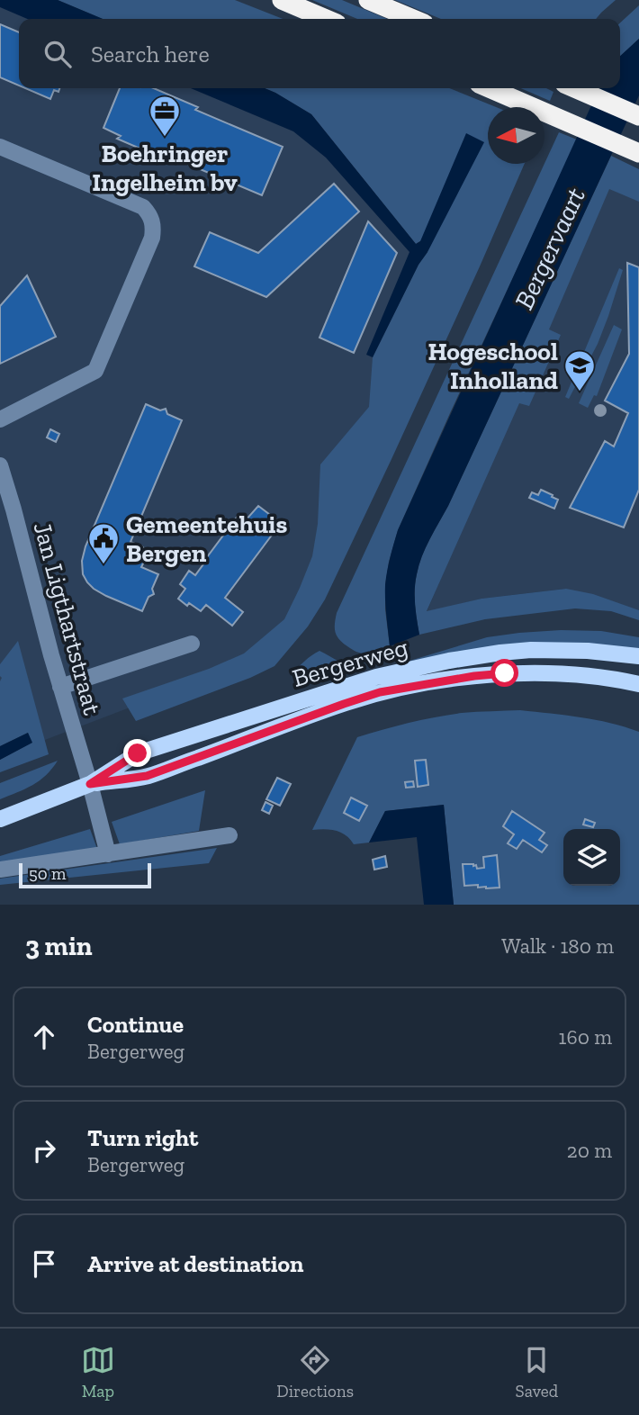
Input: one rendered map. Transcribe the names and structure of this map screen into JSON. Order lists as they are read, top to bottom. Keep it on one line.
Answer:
{"streets":{"main road":["Bergerweg"],"street":["Jan Ligthartstraat"]},"crossings":[["Jan Ligthartstraat","Bergerweg"]],"water":["Bergervaart"],"places":{"office":["Boehringer Ingelheim bv"],"school or university":["Hogeschool Inholland"],"public building":["Gemeentehuis Bergen"]},"scale_bar":"50 m","north":"left","page":{"search":"Search here","scale":"50 m","heading":["3 min","Walk · 180 m"],"list":[["Continue","Bergerweg","160 m"],["Turn right","Bergerweg","20 m"],"Arrive at destination"],"nav":["Map","Directions","Saved"]}}
